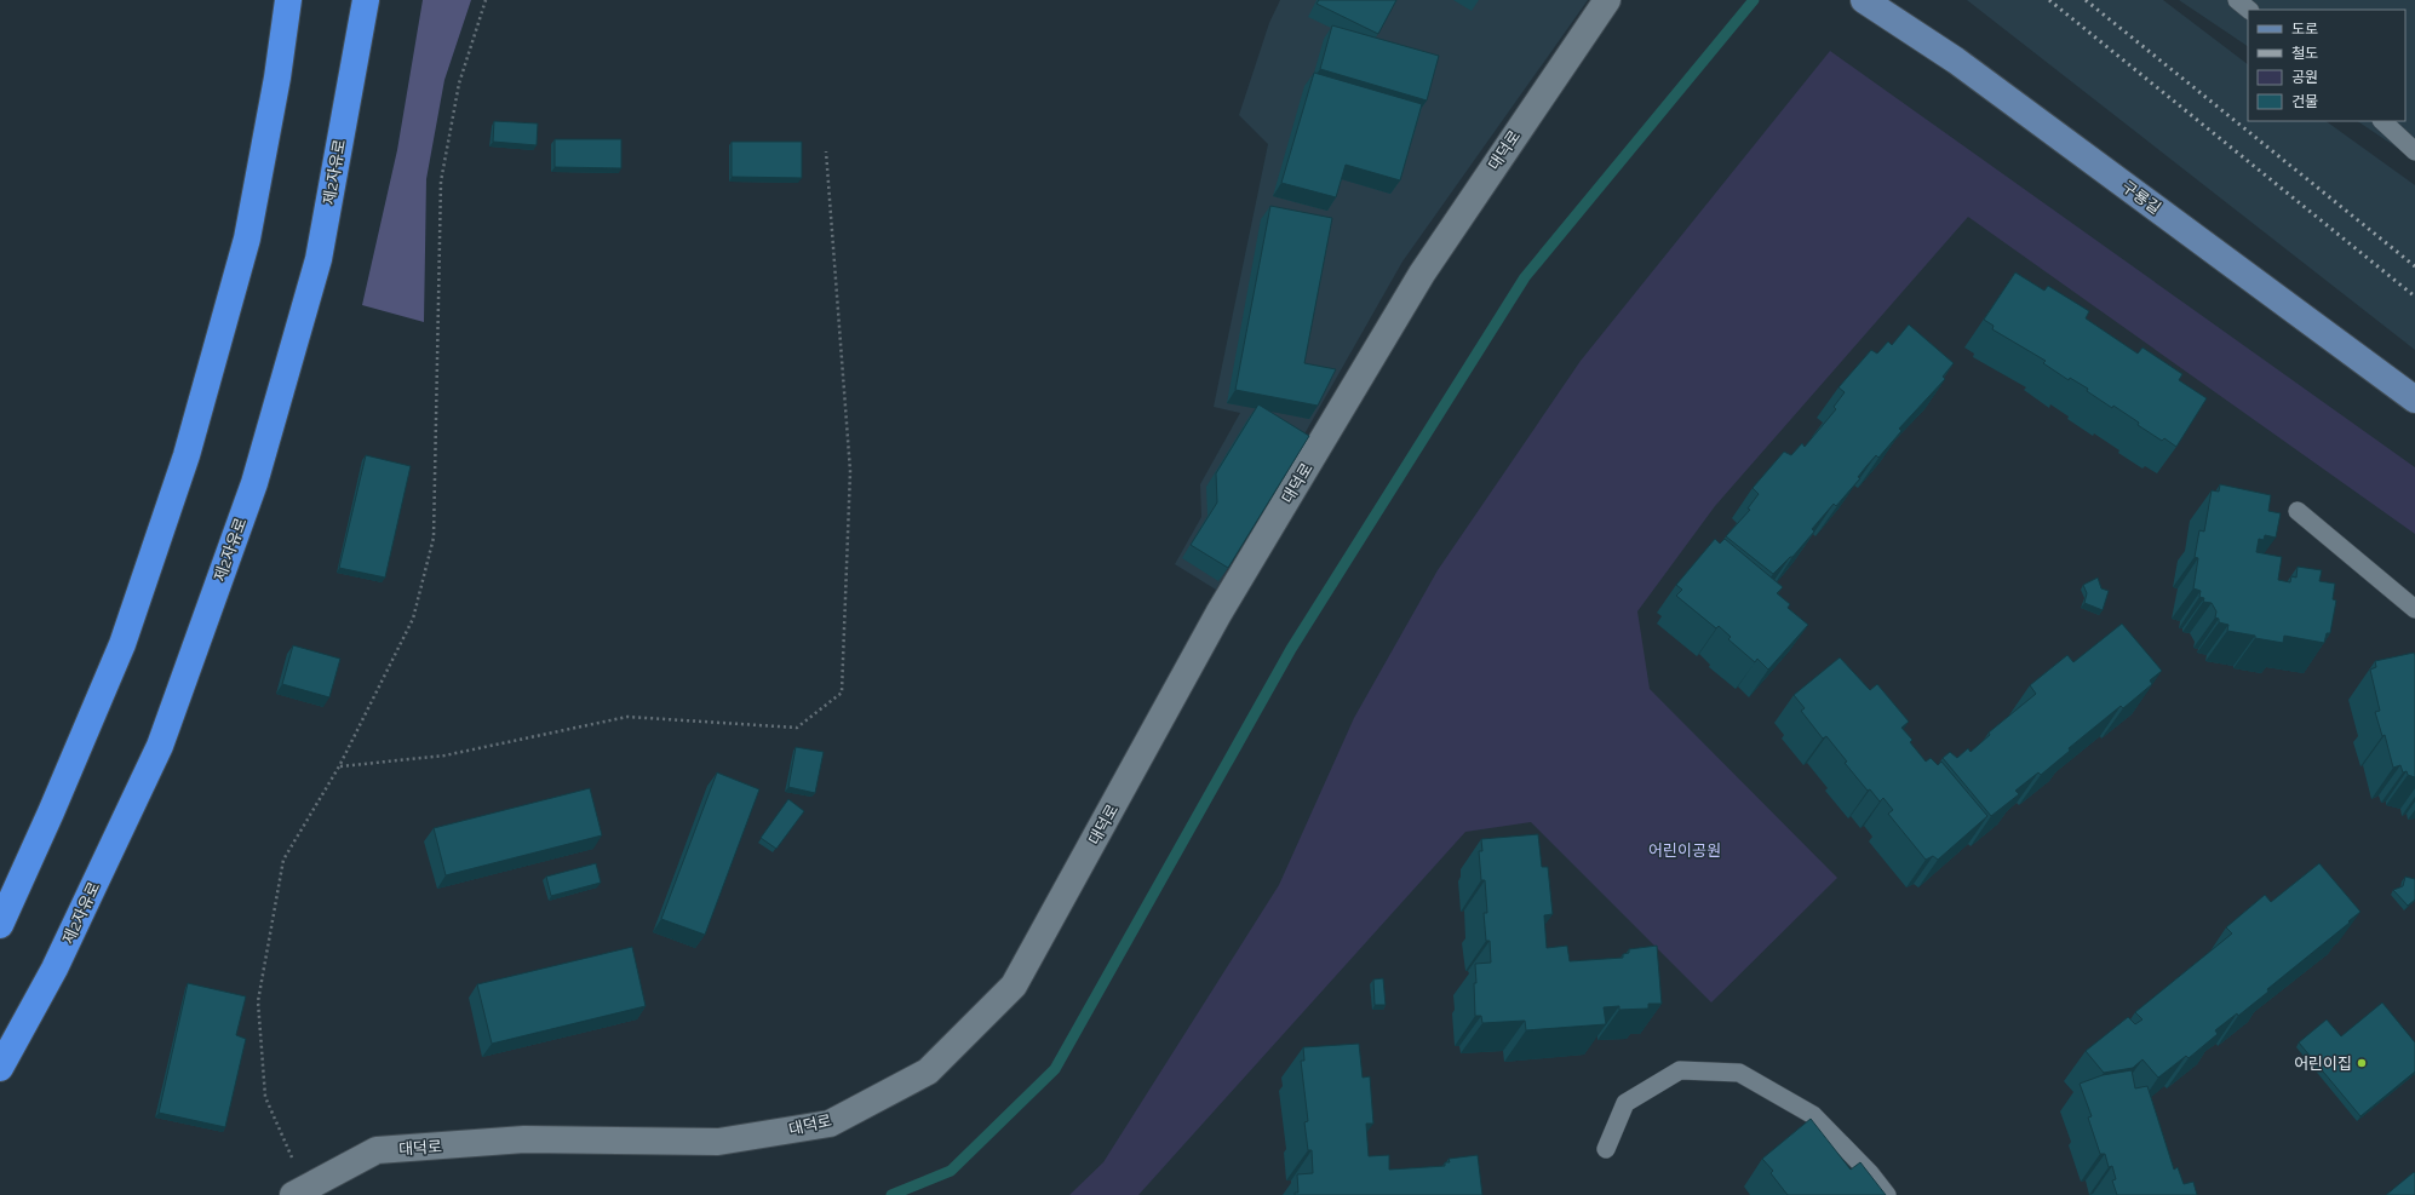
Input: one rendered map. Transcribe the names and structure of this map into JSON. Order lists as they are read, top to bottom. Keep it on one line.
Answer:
{"streets":{"highway":["제2자유로"],"main road":["구룡길"],"street":["대덕로"]},"parks":["어린이공원"],"places":["어린이집"],"legend":["도로","철도","공원","건물"]}
